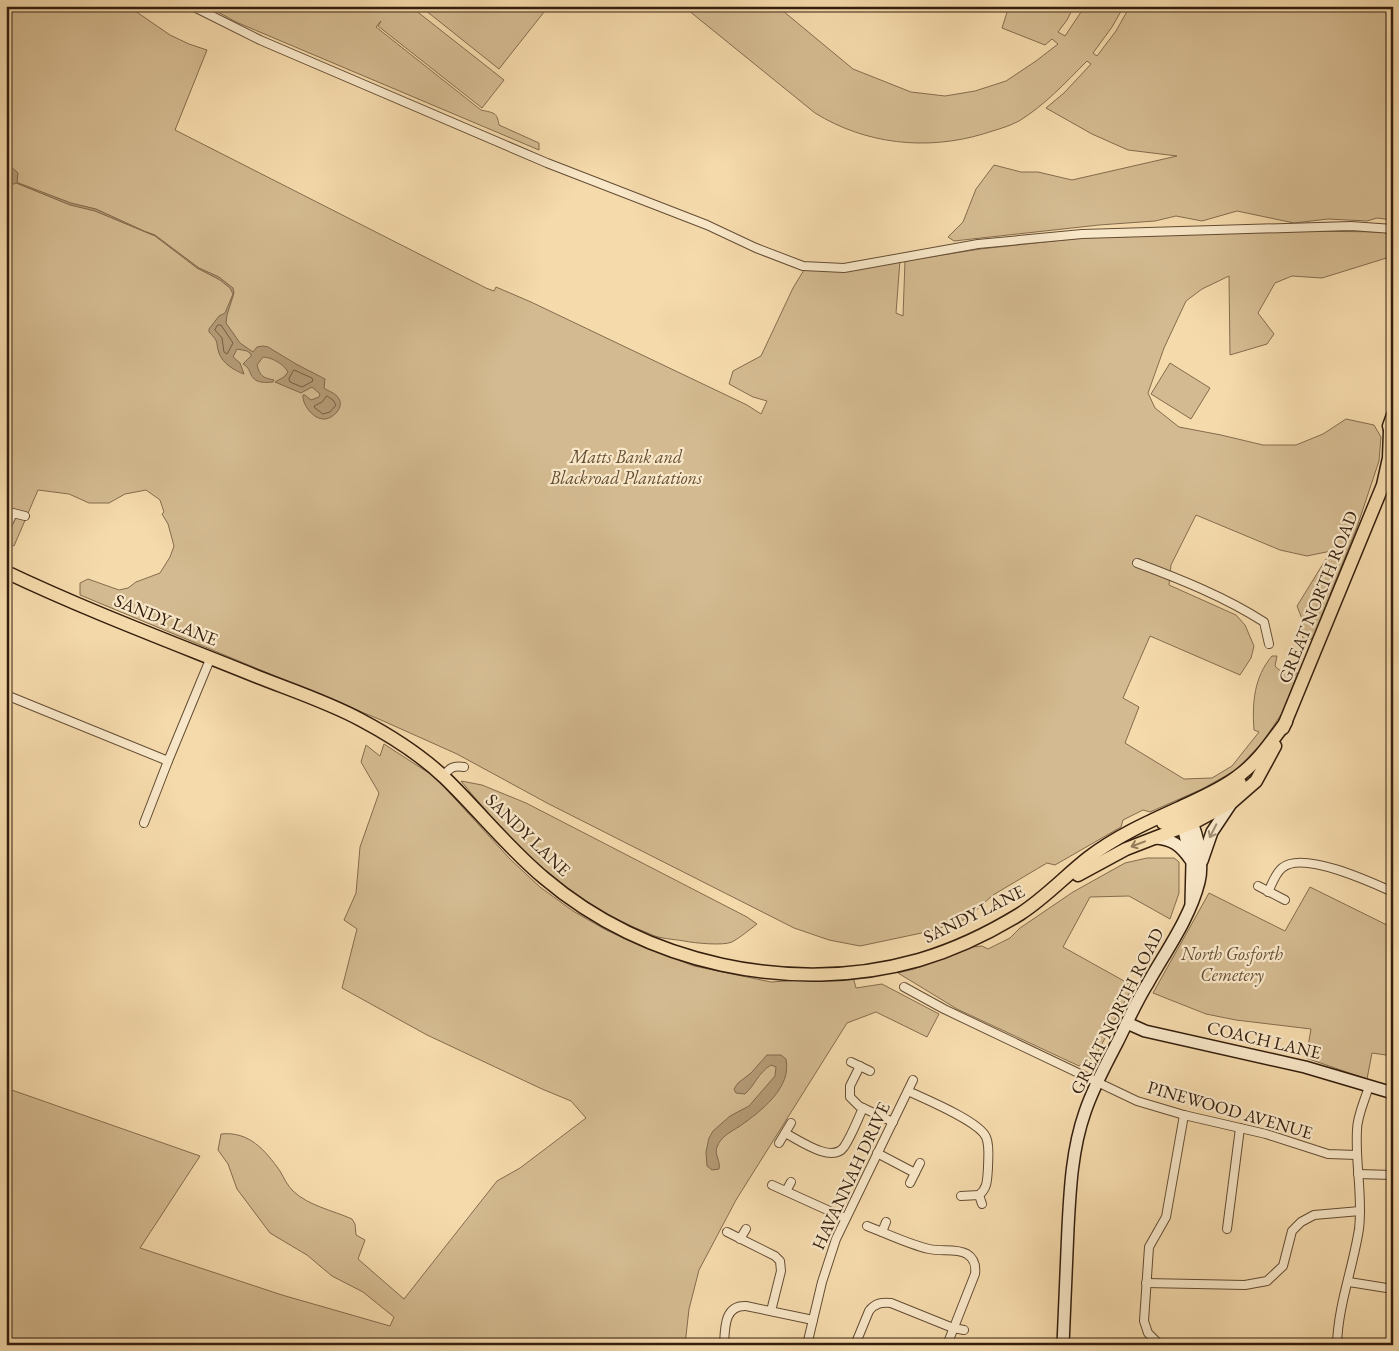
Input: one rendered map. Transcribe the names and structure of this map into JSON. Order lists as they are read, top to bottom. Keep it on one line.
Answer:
{"streets":{"main road":["GREAT NORTH ROAD","SANDY LANE","COACH LANE"],"street":["PINEWOOD AVENUE","HAVANNAH DRIVE"]},"crossings":[["GREAT NORTH ROAD","SANDY LANE"],["GREAT NORTH ROAD","COACH LANE"],["GREAT NORTH ROAD","PINEWOOD AVENUE"]],"parks":["Matts Bank and Blackroad Plantations","North Gosforth Cemetery"]}
